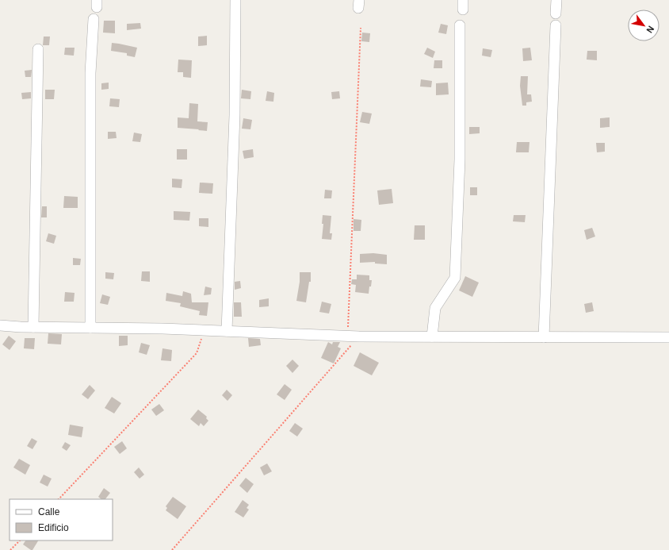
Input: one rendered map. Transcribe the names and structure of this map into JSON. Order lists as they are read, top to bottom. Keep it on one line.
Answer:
{"legend":["Calle","Edificio"],"north":"bottom right"}
